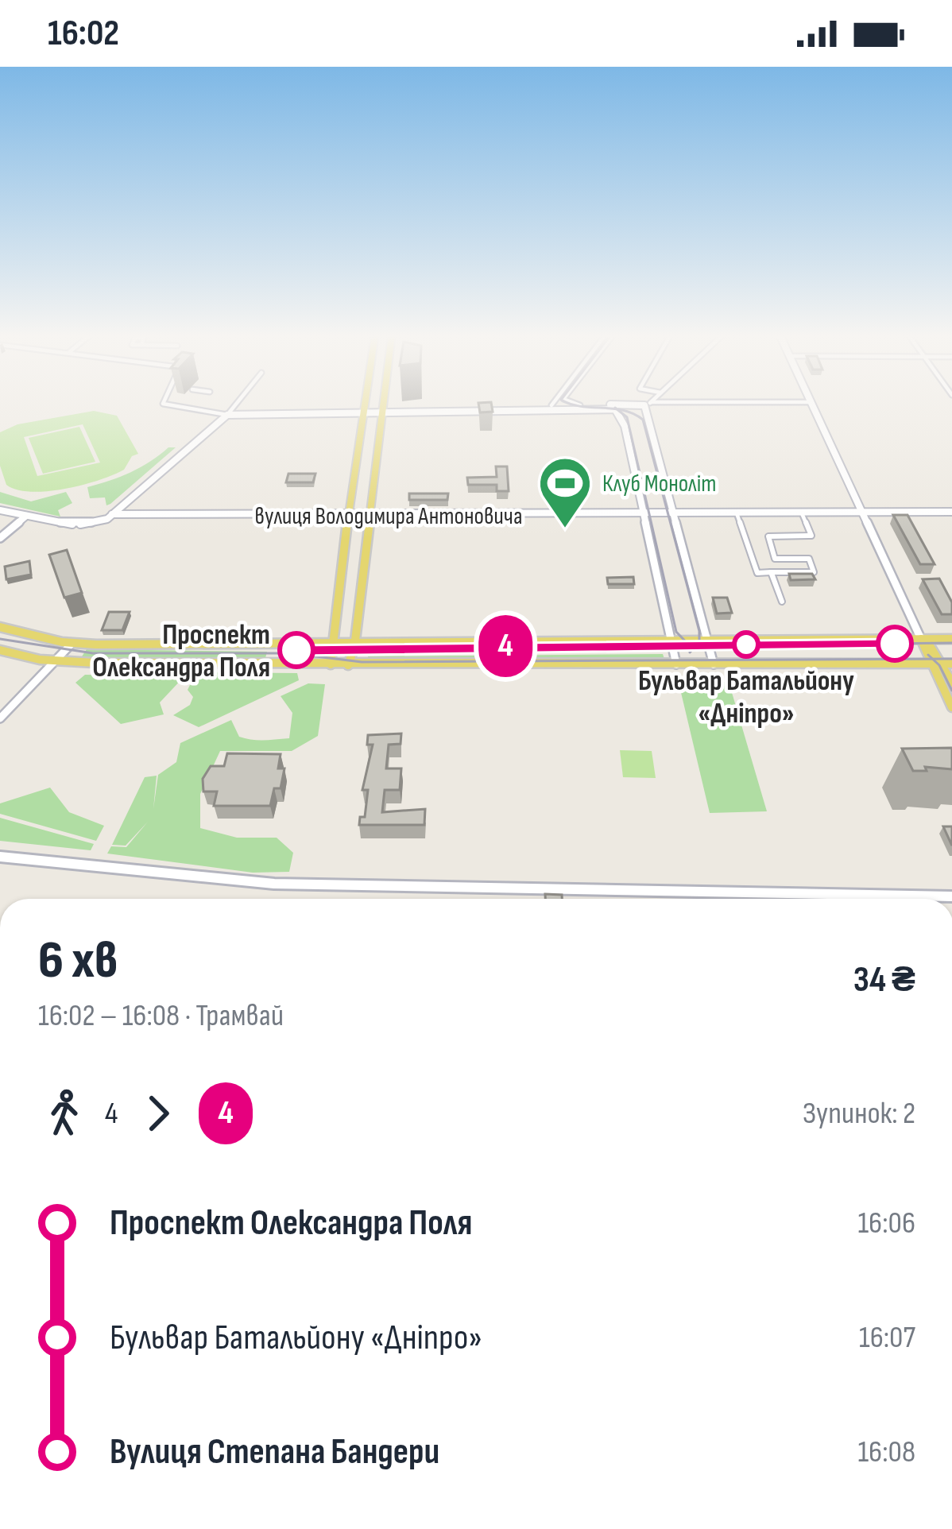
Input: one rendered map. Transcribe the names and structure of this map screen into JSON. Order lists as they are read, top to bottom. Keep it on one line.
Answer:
{"streets":{"street":["вулиця Володимира Антоновича"]},"places":{"sports":["Клуб Моноліт"],"other":["Бульвар Батальйону «Дніпро»","Проспект Олександра Поля"]},"lines":["tram line 4"],"page":{"status":"16:02","on_map":"4","heading":["6 хв","16:02 – 16:08 · Трамвай","34 ₴"],"legs":["4","4","Зупинок: 2"],"list":[{"name":"Проспект Олександра Поля","value":"16:06"},{"name":"Бульвар Батальйону «Дніпро»","value":"16:07"},{"name":"Вулиця Степана Бандери","value":"16:08"}]}}
